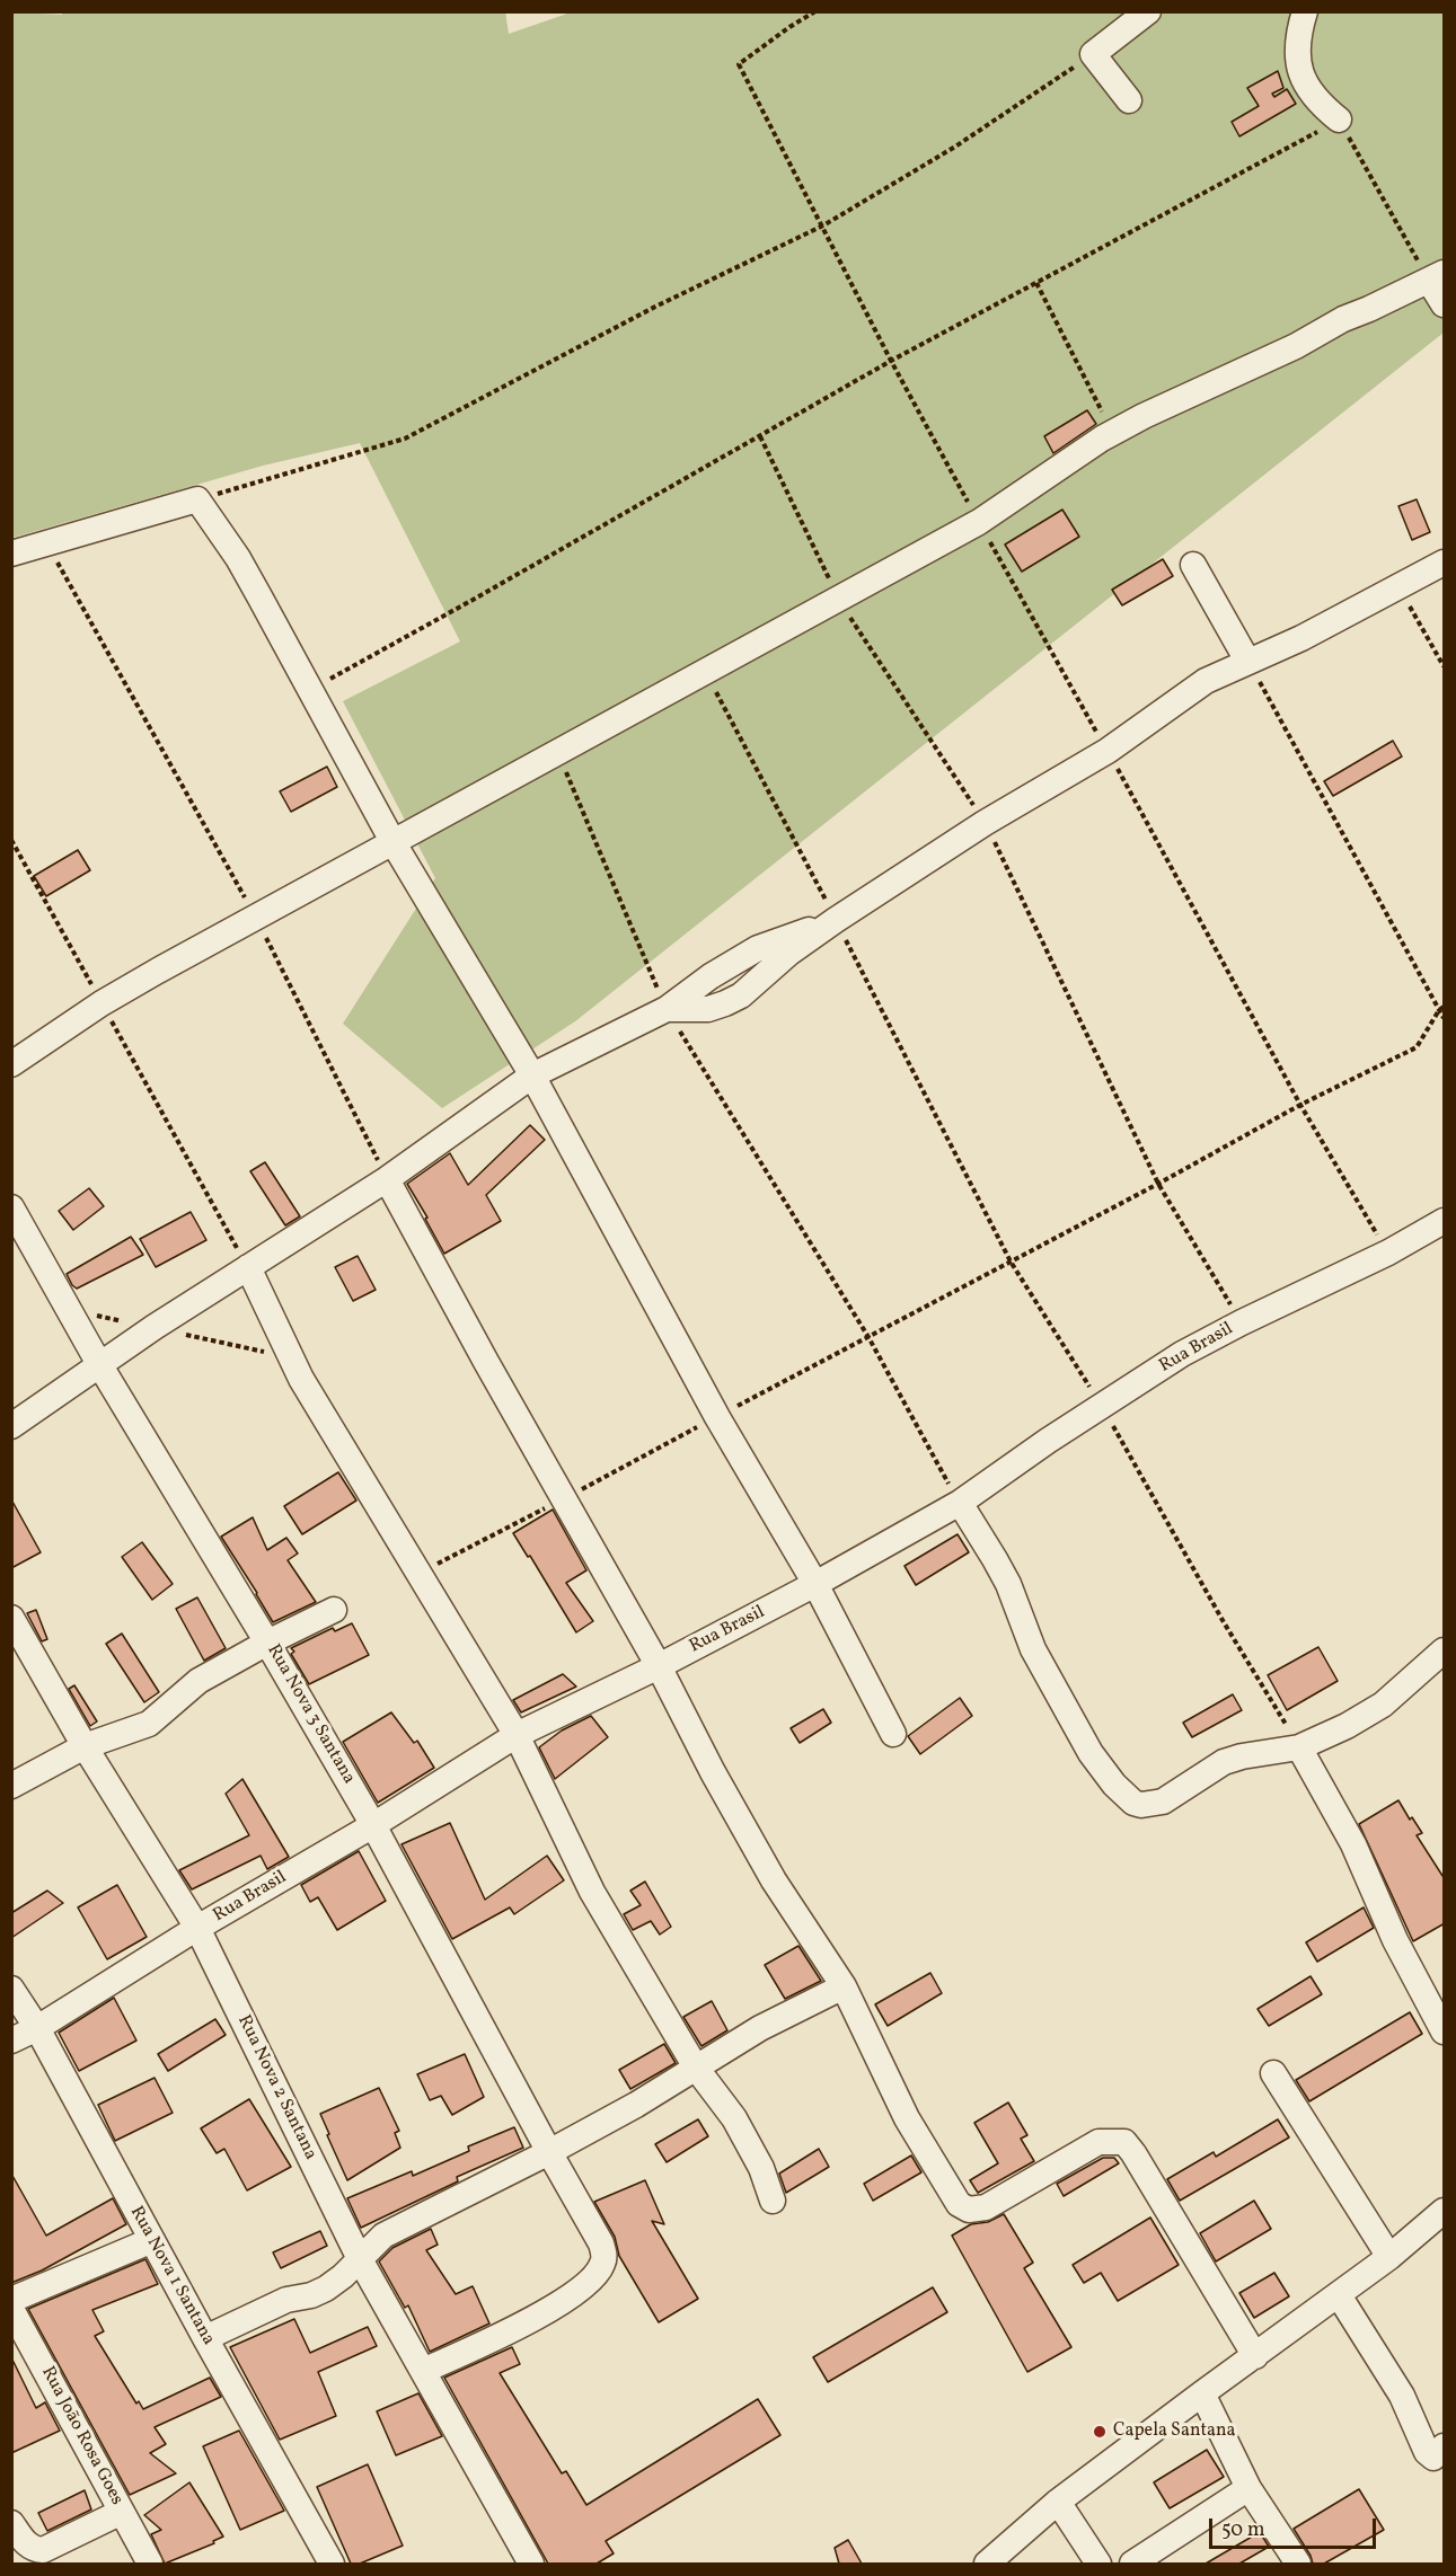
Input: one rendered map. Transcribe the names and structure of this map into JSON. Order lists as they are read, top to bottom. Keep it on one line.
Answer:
{"streets":{"street":["Rua Brasil","Rua Nova 3 Santana","Rua Nova 2 Santana","Rua Nova 1 Santana","Rua João Rosa Goes"]},"crossings":[["Rua Brasil","Rua Nova 3 Santana"],["Rua Brasil","Rua Nova 2 Santana"],["Rua Brasil","Rua Nova 1 Santana"],["Rua Nova 3 Santana","Rua Nova 2 Santana"]],"places":["Capela Santana"],"scale_bar":"50 m"}
